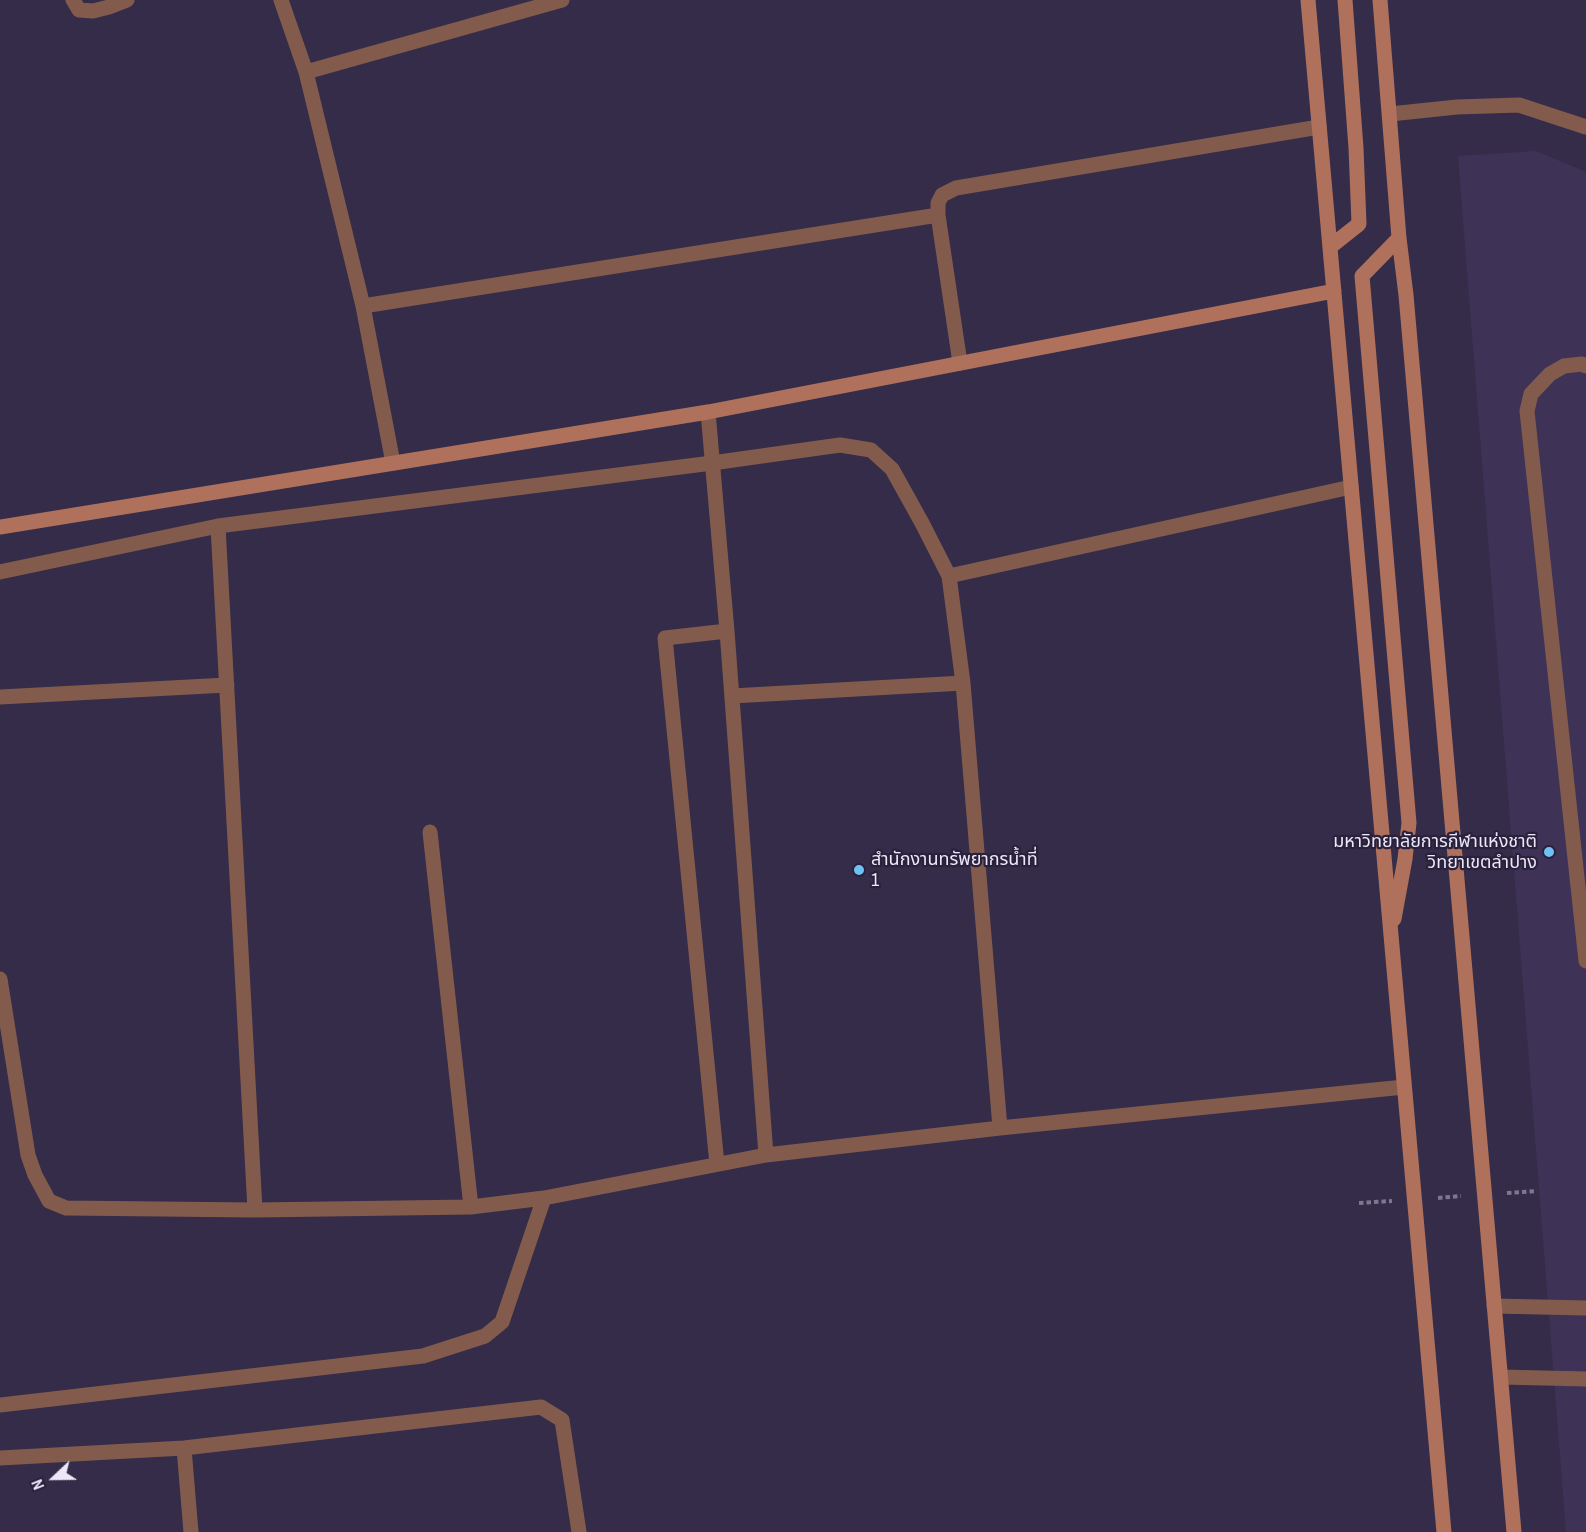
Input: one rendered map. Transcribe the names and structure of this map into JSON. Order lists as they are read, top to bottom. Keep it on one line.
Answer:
{"places":["มหาวิทยาลัยการกีฬาแห่งชาติ วิทยาเขตลำปาง","สำนักงานทรัพยากรน้ำที่ 1"],"north":"left"}
